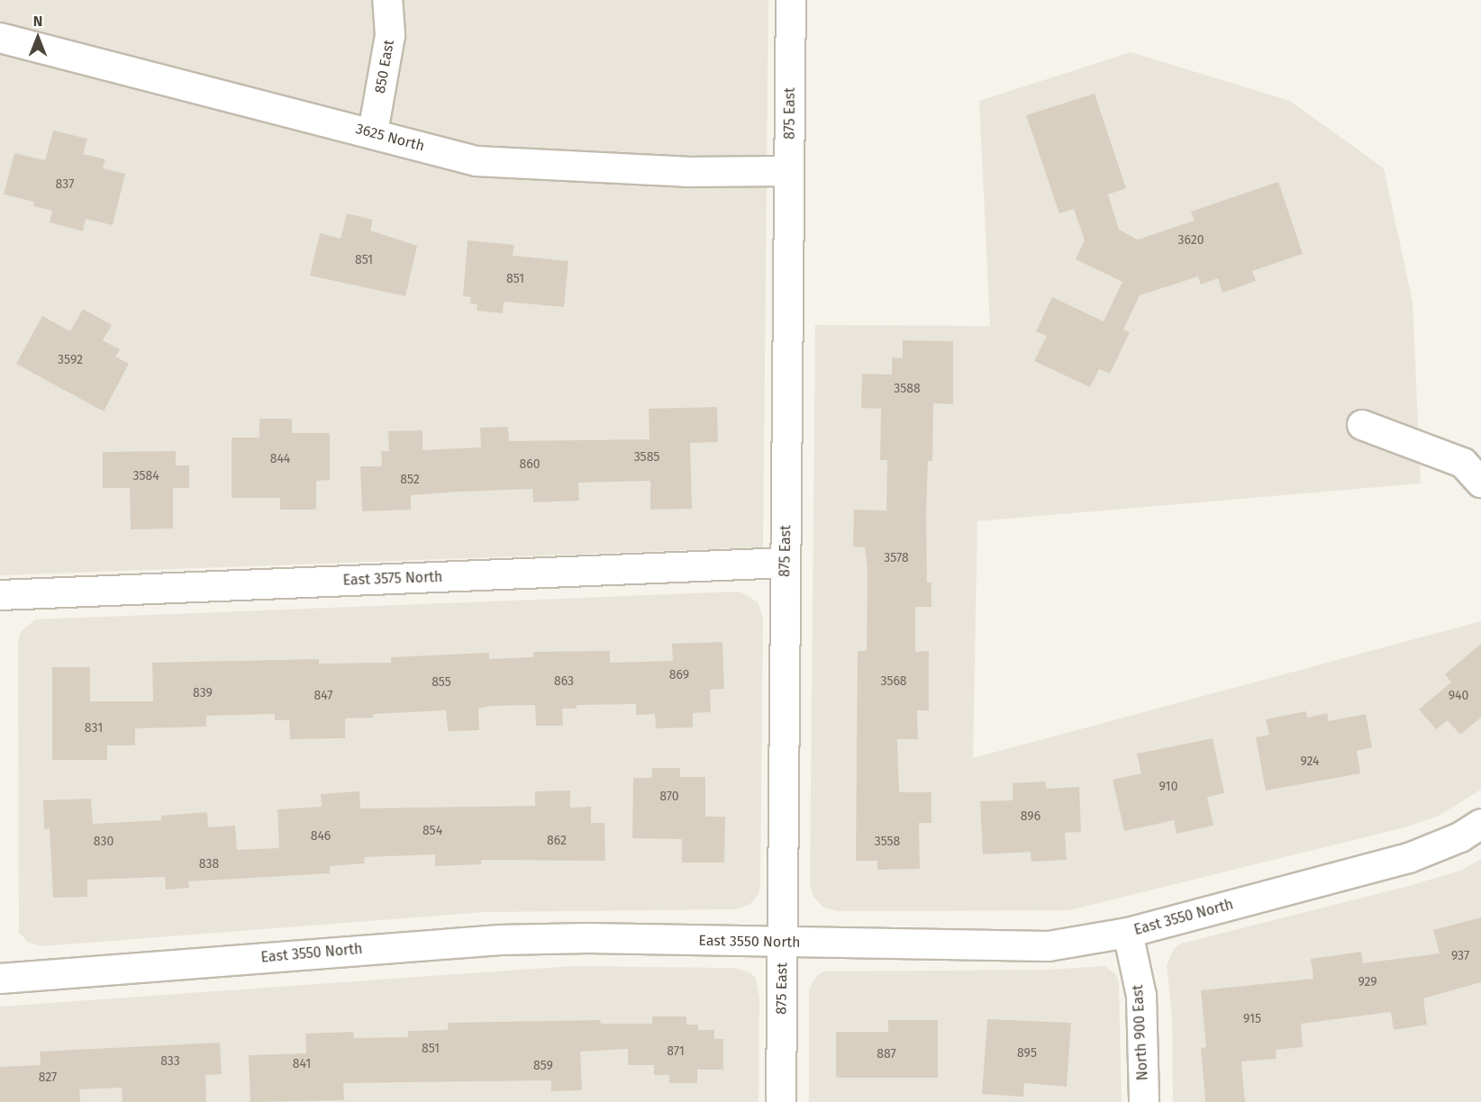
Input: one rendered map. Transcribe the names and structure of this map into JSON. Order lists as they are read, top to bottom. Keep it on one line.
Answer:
{"streets":{"street":["850 East","875 East","3625 North","East 3575 North","East 3550 North","North 900 East"]},"crossings":[["850 East","3625 North"],["875 East","3625 North"],["875 East","East 3575 North"],["875 East","East 3550 North"],["East 3550 North","North 900 East"]],"house_numbers":["837","3620","851","851","3592","3588","3585","844","860","3584","852","3578","869","863","3568","855","839","847","940","831","924","910","870","896","854","846","862","830","3558","838","937","929","915","851","871","895","887","833","841","859","827"],"north":"top"}
